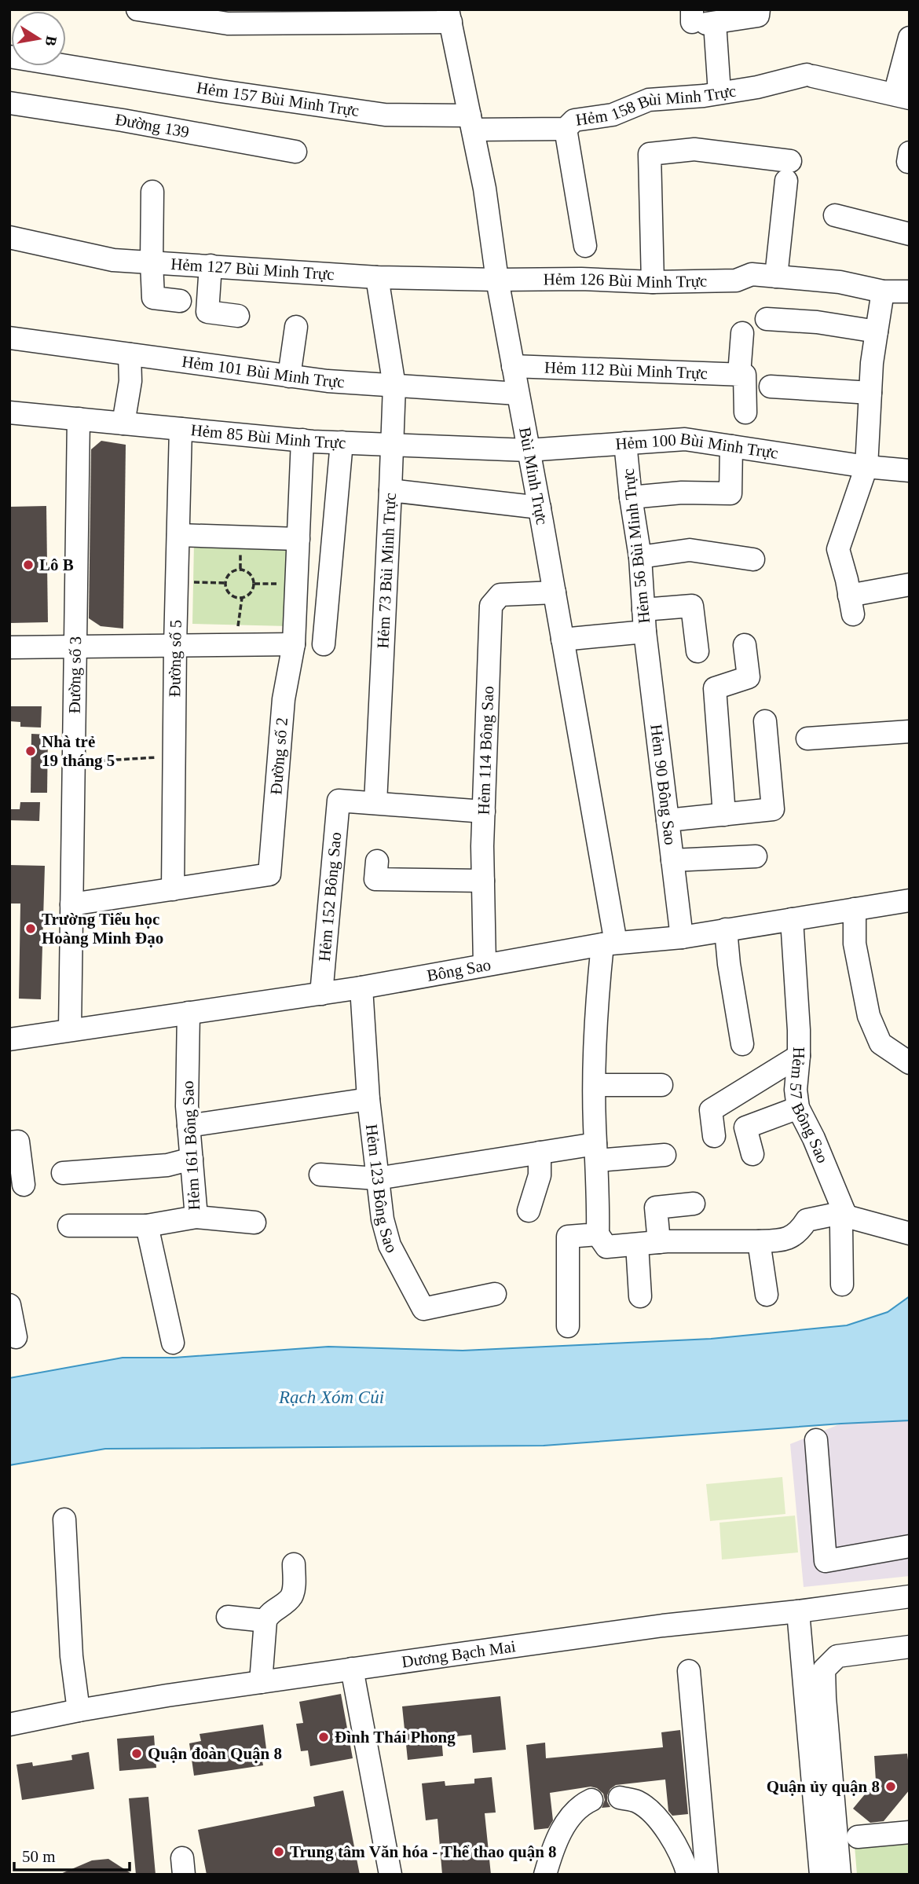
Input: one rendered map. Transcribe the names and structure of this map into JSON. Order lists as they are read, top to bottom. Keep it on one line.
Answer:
{"streets":{"street":["Hẻm 157 Bùi Minh Trực","Hẻm 158 Bùi Minh Trực","Đường 139","Hẻm 127 Bùi Minh Trực","Hẻm 126 Bùi Minh Trực","Hẻm 112 Bùi Minh Trực","Hẻm 101 Bùi Minh Trực","Hẻm 85 Bùi Minh Trực","Hẻm 100 Bùi Minh Trực","Bùi Minh Trực","Hẻm 56 Bùi Minh Trực","Hẻm 73 Bùi Minh Trực","Đường số 5","Đường số 3","Hẻm 114 Bông Sao","Đường số 2","Hẻm 90 Bông Sao","Hẻm 152 Bông Sao","Bông Sao","Hẻm 57 Bông Sao","Hẻm 161 Bông Sao","Hẻm 123 Bông Sao","Dương Bạch Mai"]},"crossings":[["Hẻm 157 Bùi Minh Trực","Hẻm 158 Bùi Minh Trực"],["Hẻm 157 Bùi Minh Trực","Bùi Minh Trực"],["Hẻm 158 Bùi Minh Trực","Bùi Minh Trực"],["Hẻm 127 Bùi Minh Trực","Hẻm 126 Bùi Minh Trực"],["Hẻm 127 Bùi Minh Trực","Bùi Minh Trực"],["Hẻm 126 Bùi Minh Trực","Bùi Minh Trực"],["Hẻm 112 Bùi Minh Trực","Bùi Minh Trực"],["Hẻm 101 Bùi Minh Trực","Bùi Minh Trực"],["Hẻm 85 Bùi Minh Trực","Hẻm 100 Bùi Minh Trực"],["Hẻm 85 Bùi Minh Trực","Bùi Minh Trực"],["Hẻm 85 Bùi Minh Trực","Đường số 5"],["Hẻm 85 Bùi Minh Trực","Đường số 3"],["Hẻm 85 Bùi Minh Trực","Đường số 2"],["Hẻm 100 Bùi Minh Trực","Bùi Minh Trực"],["Hẻm 100 Bùi Minh Trực","Hẻm 56 Bùi Minh Trực"],["Bùi Minh Trực","Hẻm 56 Bùi Minh Trực"],["Bùi Minh Trực","Hẻm 73 Bùi Minh Trực"],["Bùi Minh Trực","Hẻm 114 Bông Sao"],["Bùi Minh Trực","Bông Sao"],["Hẻm 56 Bùi Minh Trực","Hẻm 90 Bông Sao"],["Hẻm 73 Bùi Minh Trực","Hẻm 152 Bông Sao"],["Đường số 5","Đường số 2"],["Đường số 3","Đường số 2"],["Đường số 3","Bông Sao"],["Hẻm 114 Bông Sao","Bông Sao"],["Hẻm 90 Bông Sao","Bông Sao"],["Hẻm 152 Bông Sao","Bông Sao"],["Bông Sao","Hẻm 57 Bông Sao"],["Bông Sao","Hẻm 161 Bông Sao"],["Bông Sao","Hẻm 123 Bông Sao"]],"water":["Rạch Xóm Củi"],"places":["Lô B","Nhà trẻ 19 tháng 5","Trường Tiểu học Hoàng Minh Đạo","Đình Thái Phong","Quận đoàn Quận 8","Quận ủy quận 8","Trung tâm Văn hóa - Thể thao quận 8"],"scale_bar":"50 m","north":"right"}
